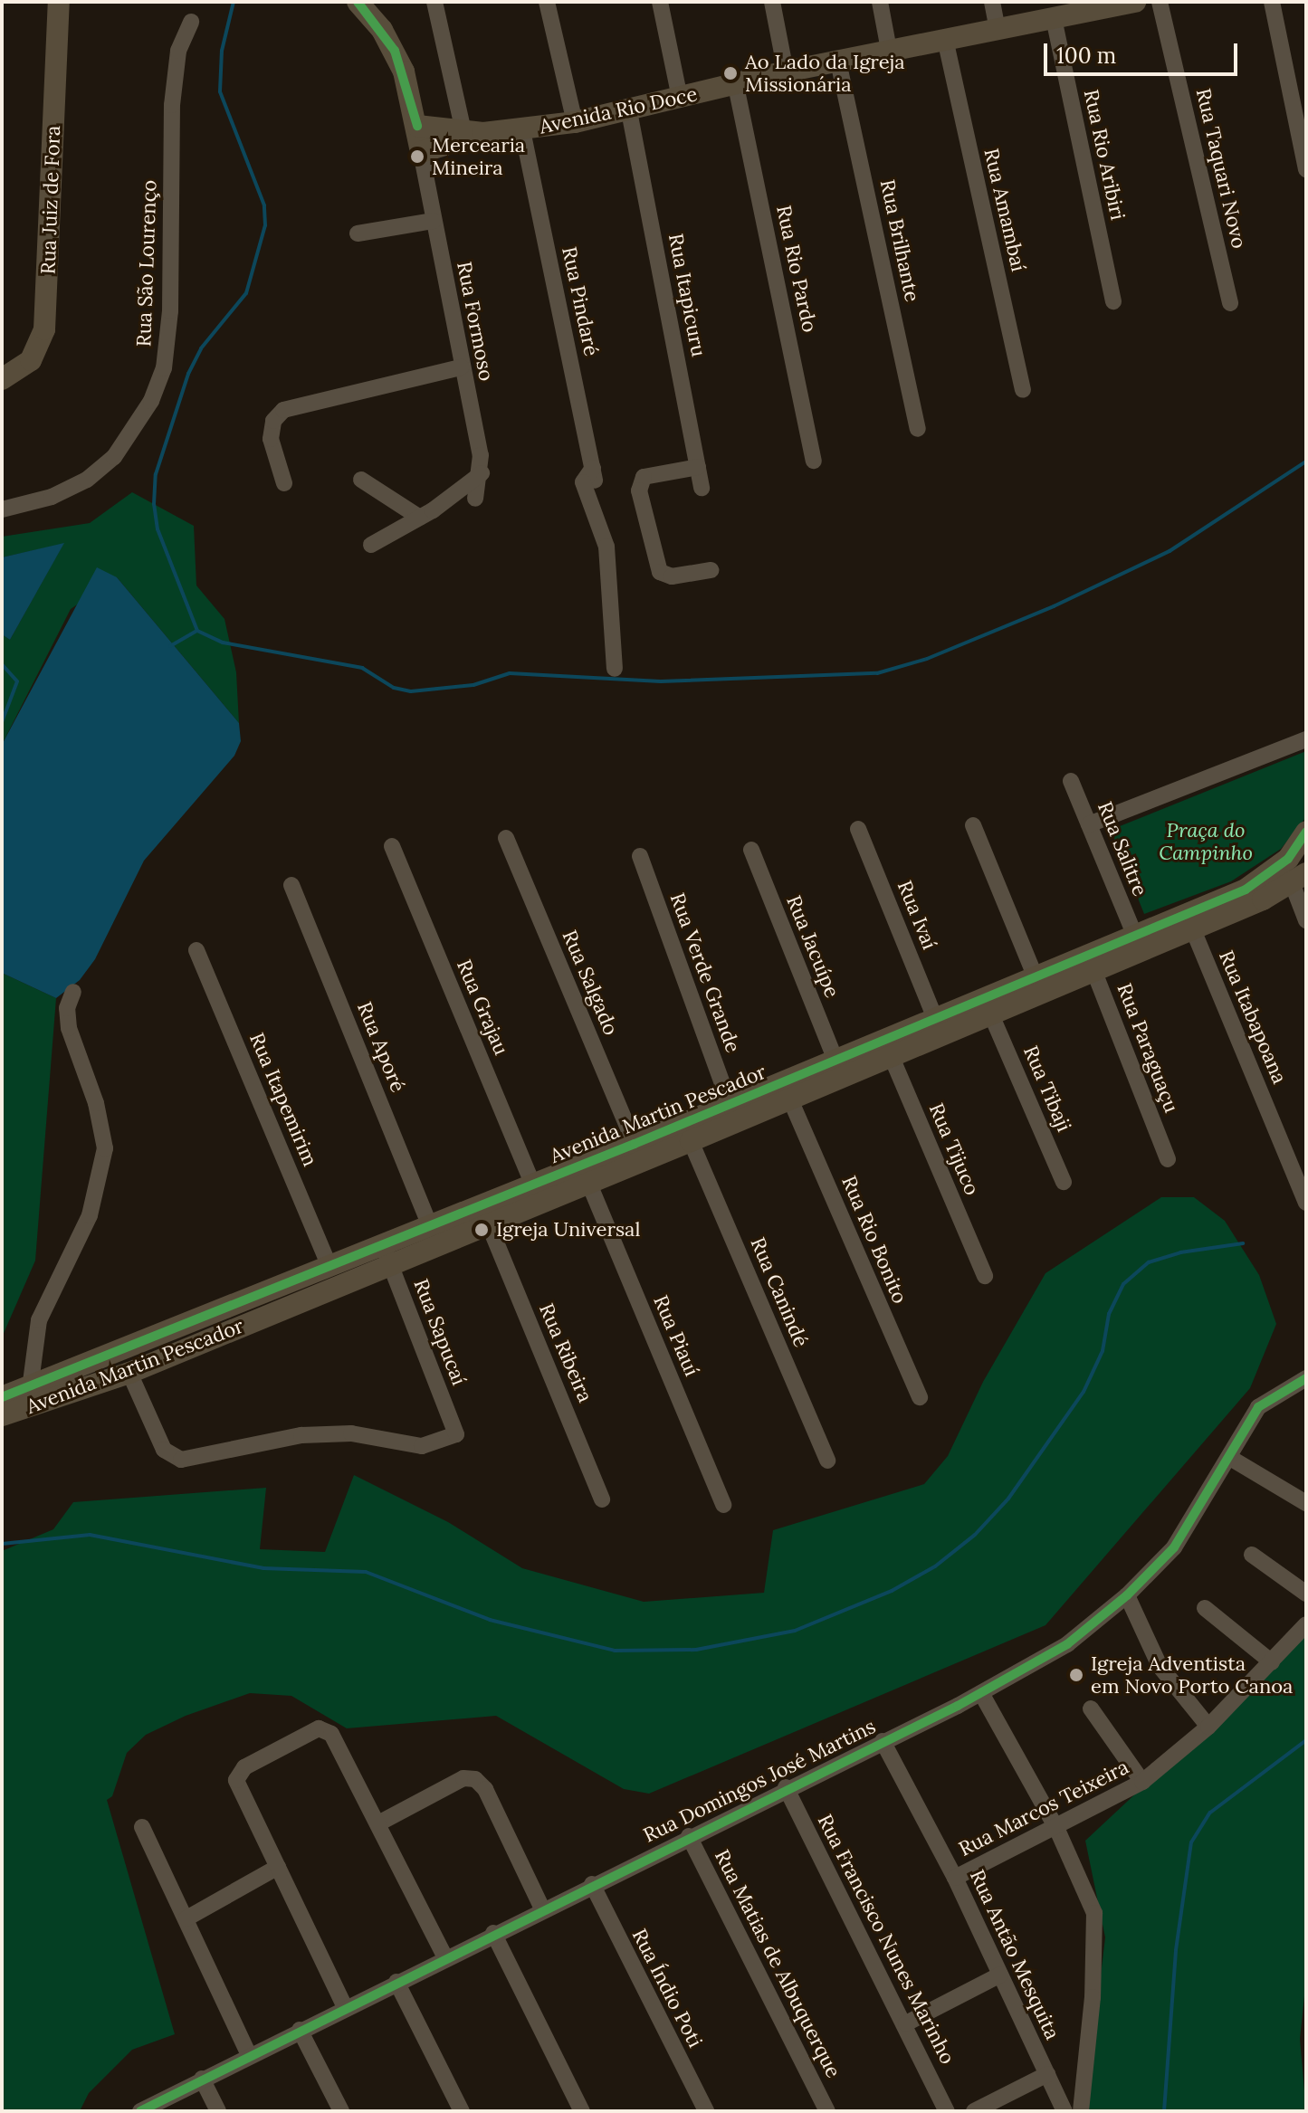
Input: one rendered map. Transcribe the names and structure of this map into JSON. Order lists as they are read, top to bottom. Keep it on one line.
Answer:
{"streets":{"street":["Avenida Rio Doce","Rua Rio Aribiri","Rua Taquari Novo","Rua Juiz de Fora","Rua Amambaí","Rua Brilhante","Rua São Lourenço","Rua Rio Pardo","Rua Itapicuru","Rua Pindaré","Rua Formoso","Rua Salitre","Rua Ivaí","Rua Jacuípe","Rua Verde Grande","Rua Salgado","Rua Grajau","Rua Itabapoana","Rua Aporé","Rua Paraguaçu","Rua Tibaji","Rua Itapemirim","Avenida Martin Pescador","Rua Tijuco","Rua Rio Bonito","Rua Canindé","Rua Sapucaí","Rua Piauí","Rua Ribeira","Rua Domingos José Martins","Rua Marcos Teixeira","Rua Francisco Nunes Marinho","Rua Antão Mesquita","Rua Matias de Albuquerque","Rua Índio Poti"]},"crossings":[["Avenida Rio Doce","Rua Rio Aribiri"],["Avenida Rio Doce","Rua Amambaí"],["Avenida Rio Doce","Rua Brilhante"],["Avenida Rio Doce","Rua Rio Pardo"],["Avenida Rio Doce","Rua Itapicuru"],["Avenida Rio Doce","Rua Pindaré"],["Avenida Rio Doce","Rua Formoso"],["Rua Salitre","Avenida Martin Pescador"],["Rua Ivaí","Avenida Martin Pescador"],["Rua Jacuípe","Avenida Martin Pescador"],["Rua Verde Grande","Avenida Martin Pescador"],["Rua Salgado","Avenida Martin Pescador"],["Rua Grajau","Avenida Martin Pescador"],["Rua Itabapoana","Avenida Martin Pescador"],["Rua Aporé","Avenida Martin Pescador"],["Rua Paraguaçu","Avenida Martin Pescador"],["Rua Tibaji","Avenida Martin Pescador"],["Rua Itapemirim","Avenida Martin Pescador"],["Avenida Martin Pescador","Rua Tijuco"],["Avenida Martin Pescador","Rua Rio Bonito"],["Avenida Martin Pescador","Rua Canindé"],["Avenida Martin Pescador","Rua Sapucaí"],["Avenida Martin Pescador","Rua Piauí"],["Avenida Martin Pescador","Rua Ribeira"],["Rua Domingos José Martins","Rua Francisco Nunes Marinho"],["Rua Domingos José Martins","Rua Antão Mesquita"],["Rua Domingos José Martins","Rua Matias de Albuquerque"],["Rua Domingos José Martins","Rua Índio Poti"],["Rua Marcos Teixeira","Rua Antão Mesquita"]],"parks":["Praça do Campinho"],"places":["Ao Lado da Igreja Missionária","Mercearia Mineira","Igreja Universal","Igreja Adventista em Novo Porto Canoa"],"scale_bar":"100 m"}
